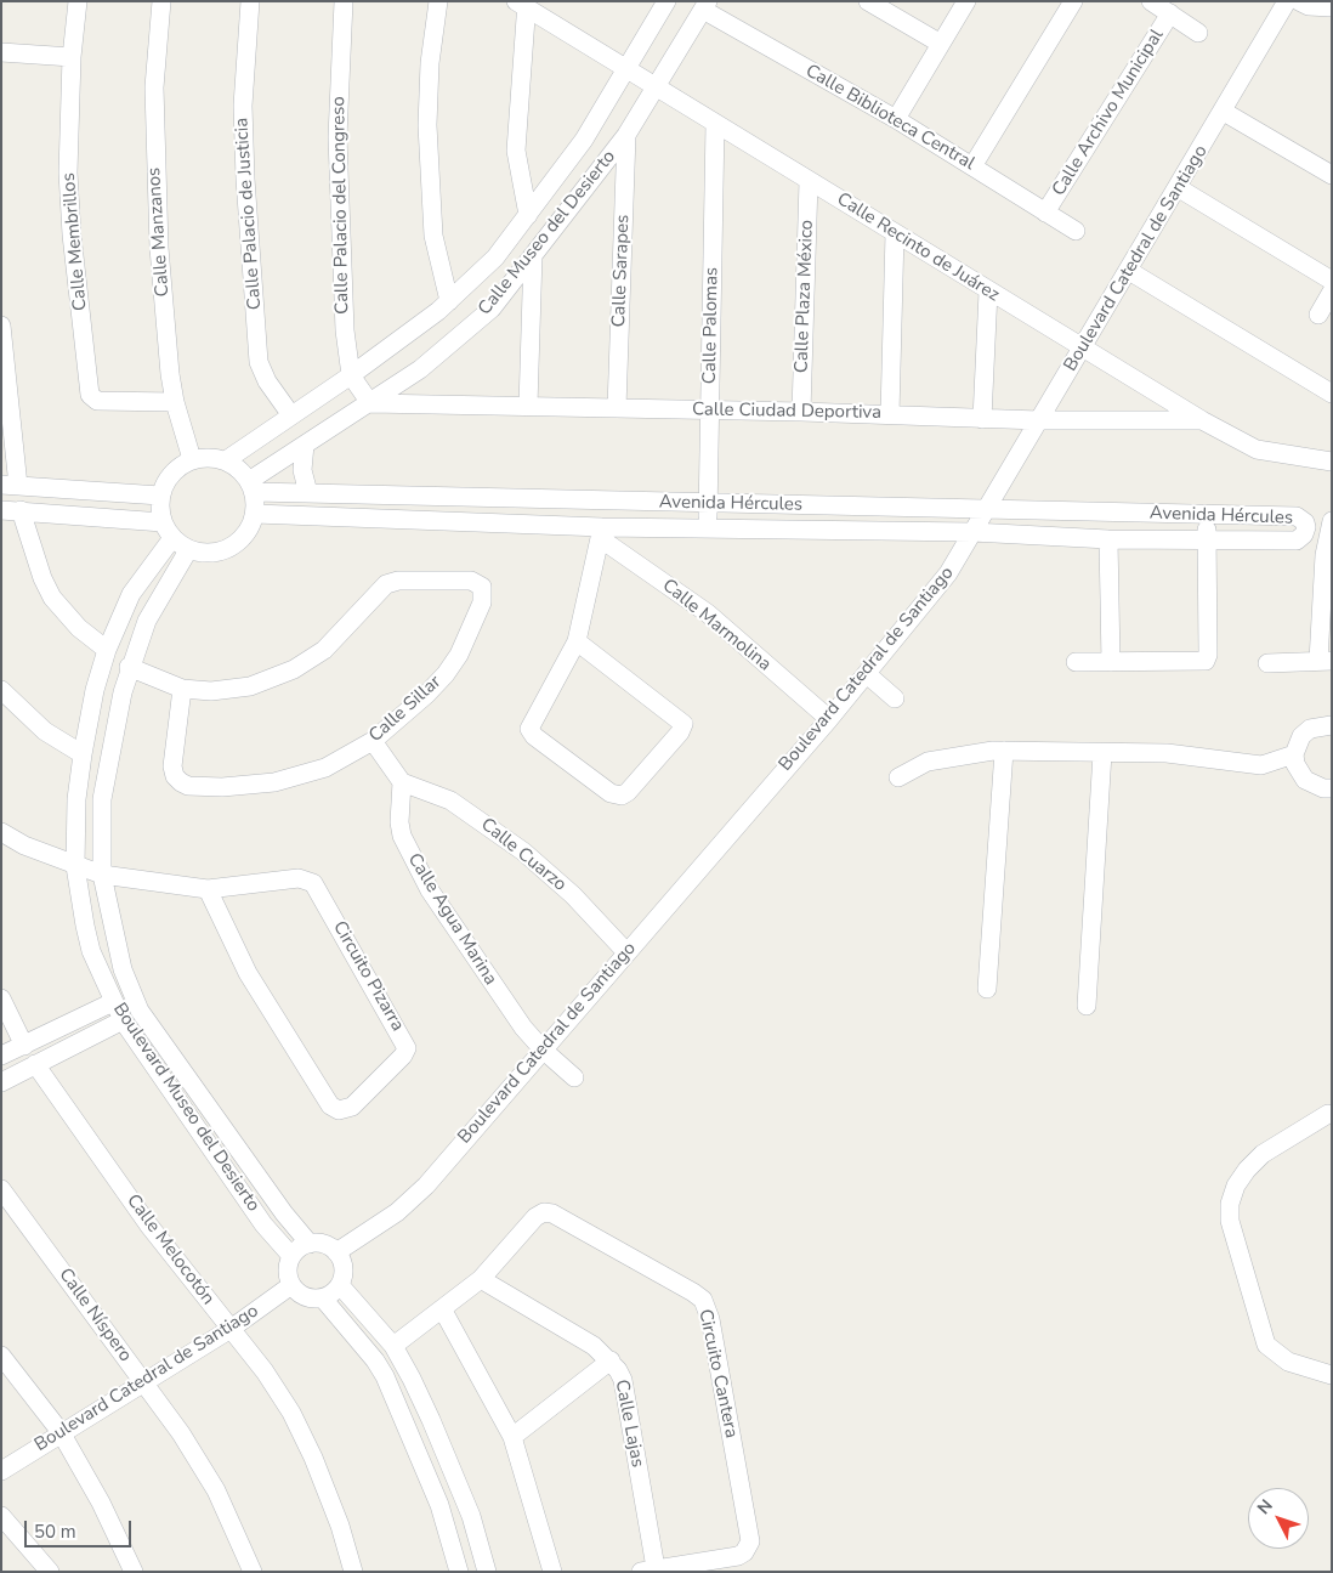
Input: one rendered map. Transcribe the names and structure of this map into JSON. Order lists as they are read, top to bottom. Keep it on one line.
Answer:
{"streets":{"street":["Calle Archivo Municipal","Calle Biblioteca Central","Calle Palacio del Congreso","Calle Palacio de Justicia","Calle Manzanos","Calle Museo del Desierto","Calle Membrillos","Calle Recinto de Juárez","Boulevard Catedral de Santiago","Calle Sarapes","Calle Plaza México","Calle Palomas","Calle Ciudad Deportiva","Avenida Hércules","Calle Marmolina","Calle Sillar","Calle Cuarzo","Calle Agua Marina","Circuito Pizarra","Boulevard Museo del Desierto","Calle Melocotón","Calle Níspero","Circuito Cantera","Calle Lajas"]},"crossings":[["Calle Archivo Municipal","Calle Biblioteca Central"],["Calle Biblioteca Central","Calle Museo del Desierto"],["Calle Palacio del Congreso","Calle Museo del Desierto"],["Calle Palacio del Congreso","Calle Ciudad Deportiva"],["Calle Palacio de Justicia","Calle Museo del Desierto"],["Calle Manzanos","Calle Museo del Desierto"],["Calle Manzanos","Calle Membrillos"],["Calle Manzanos","Avenida Hércules"],["Calle Manzanos","Boulevard Museo del Desierto"],["Calle Museo del Desierto","Calle Recinto de Juárez"],["Calle Museo del Desierto","Calle Sarapes"],["Calle Museo del Desierto","Calle Ciudad Deportiva"],["Calle Museo del Desierto","Avenida Hércules"],["Calle Museo del Desierto","Boulevard Museo del Desierto"],["Calle Recinto de Juárez","Boulevard Catedral de Santiago"],["Calle Recinto de Juárez","Calle Plaza México"],["Calle Recinto de Juárez","Calle Palomas"],["Calle Recinto de Juárez","Calle Ciudad Deportiva"],["Boulevard Catedral de Santiago","Calle Ciudad Deportiva"],["Boulevard Catedral de Santiago","Avenida Hércules"],["Boulevard Catedral de Santiago","Calle Marmolina"],["Boulevard Catedral de Santiago","Calle Cuarzo"],["Boulevard Catedral de Santiago","Calle Agua Marina"],["Boulevard Catedral de Santiago","Boulevard Museo del Desierto"],["Boulevard Catedral de Santiago","Calle Melocotón"],["Boulevard Catedral de Santiago","Calle Níspero"],["Calle Sarapes","Calle Ciudad Deportiva"],["Calle Plaza México","Calle Ciudad Deportiva"],["Calle Palomas","Calle Ciudad Deportiva"],["Calle Palomas","Avenida Hércules"],["Avenida Hércules","Calle Marmolina"],["Avenida Hércules","Boulevard Museo del Desierto"],["Calle Sillar","Boulevard Museo del Desierto"],["Calle Cuarzo","Calle Agua Marina"],["Circuito Pizarra","Boulevard Museo del Desierto"],["Circuito Cantera","Calle Lajas"]],"scale_bar":"50 m","north":"top left"}
